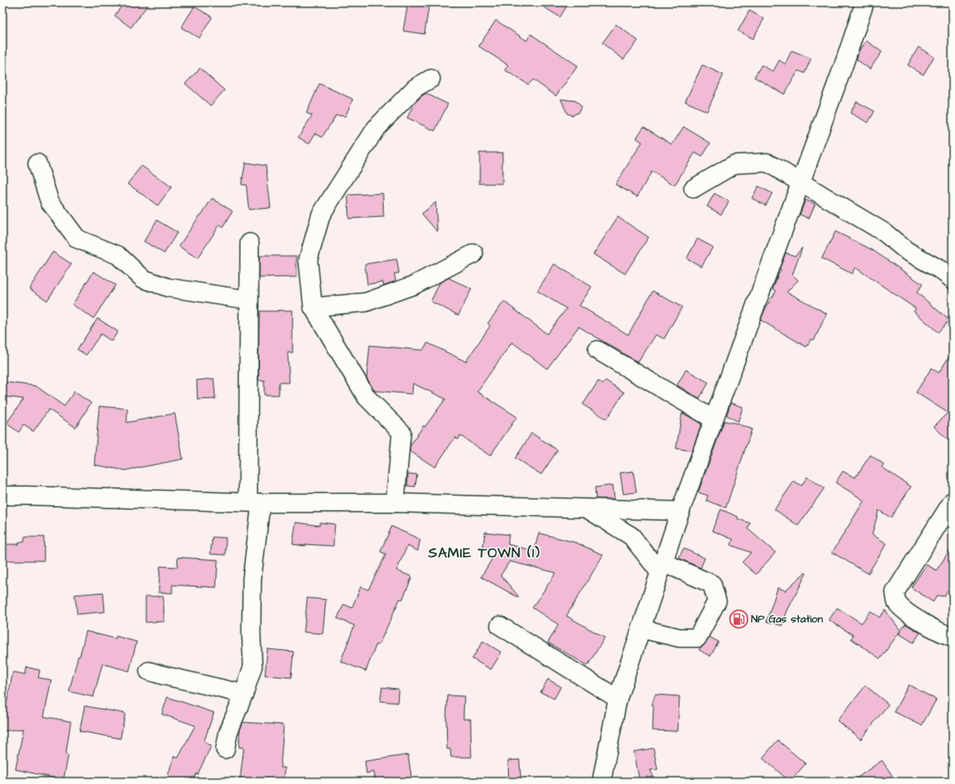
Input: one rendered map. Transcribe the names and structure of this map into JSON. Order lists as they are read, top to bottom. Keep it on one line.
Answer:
{"districts":["SAMIE TOWN (1)"],"places":{"fuel station":["NP Gas station"]}}
